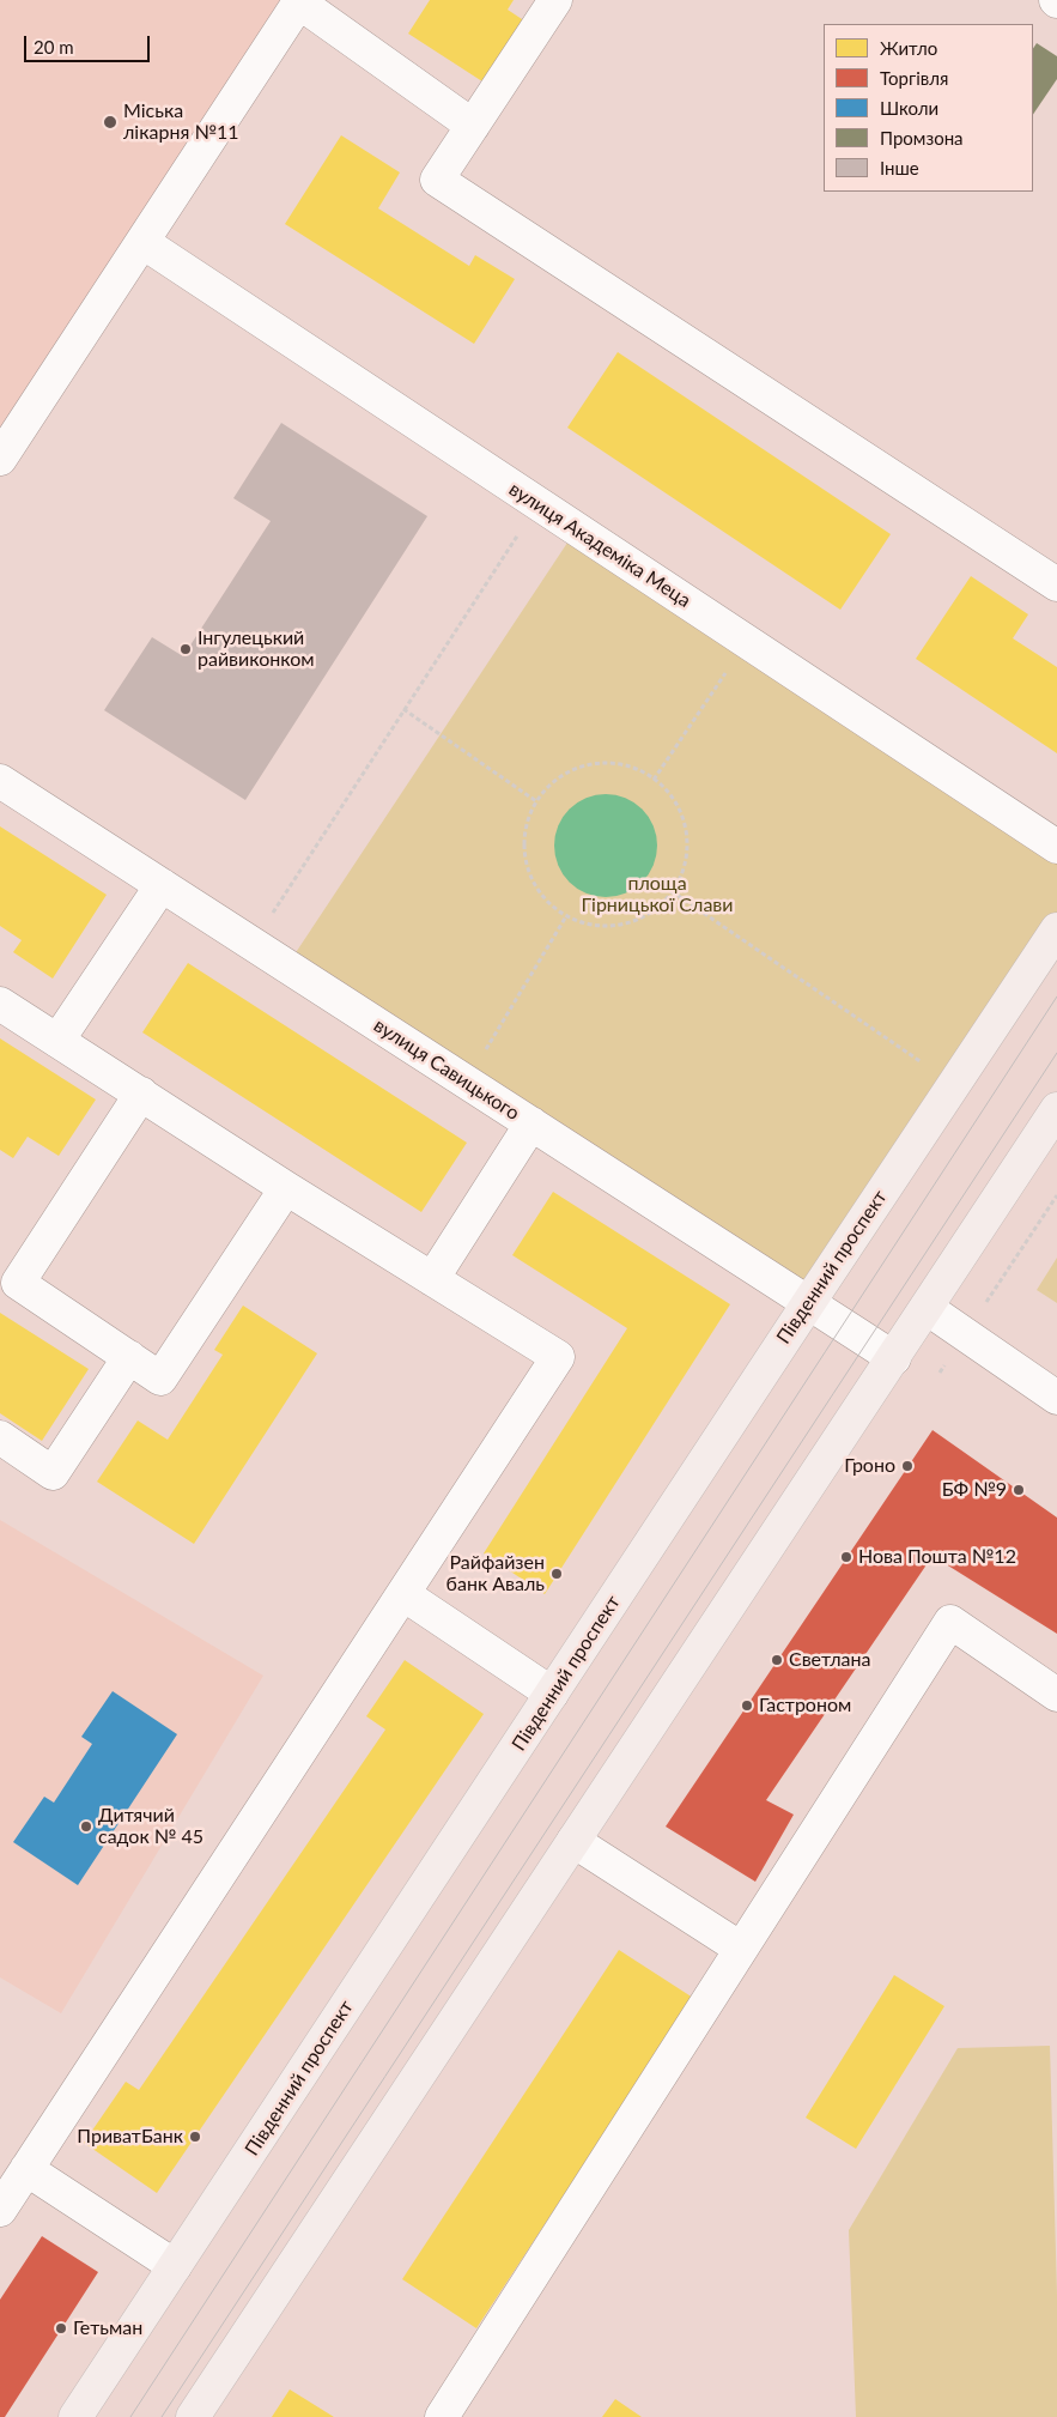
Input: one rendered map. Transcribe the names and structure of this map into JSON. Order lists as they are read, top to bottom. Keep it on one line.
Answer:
{"streets":{"main road":["Південний проспект"],"street":["вулиця Академіка Меца","вулиця Савицького"]},"crossings":[["вулиця Савицького","Південний проспект"]],"parks":["площа Гірницької Слави"],"places":["Міська лікарня №11","Інгулецький райвиконком","Гроно","БФ №9","Нова Пошта №12","Райфайзен банк Аваль","Светлана","Гастроном","Дитячий садок № 45","ПриватБанк","Гетьман"],"legend":["Житло","Торгівля","Школи","Промзона","Інше"],"scale_bar":"20 m"}
